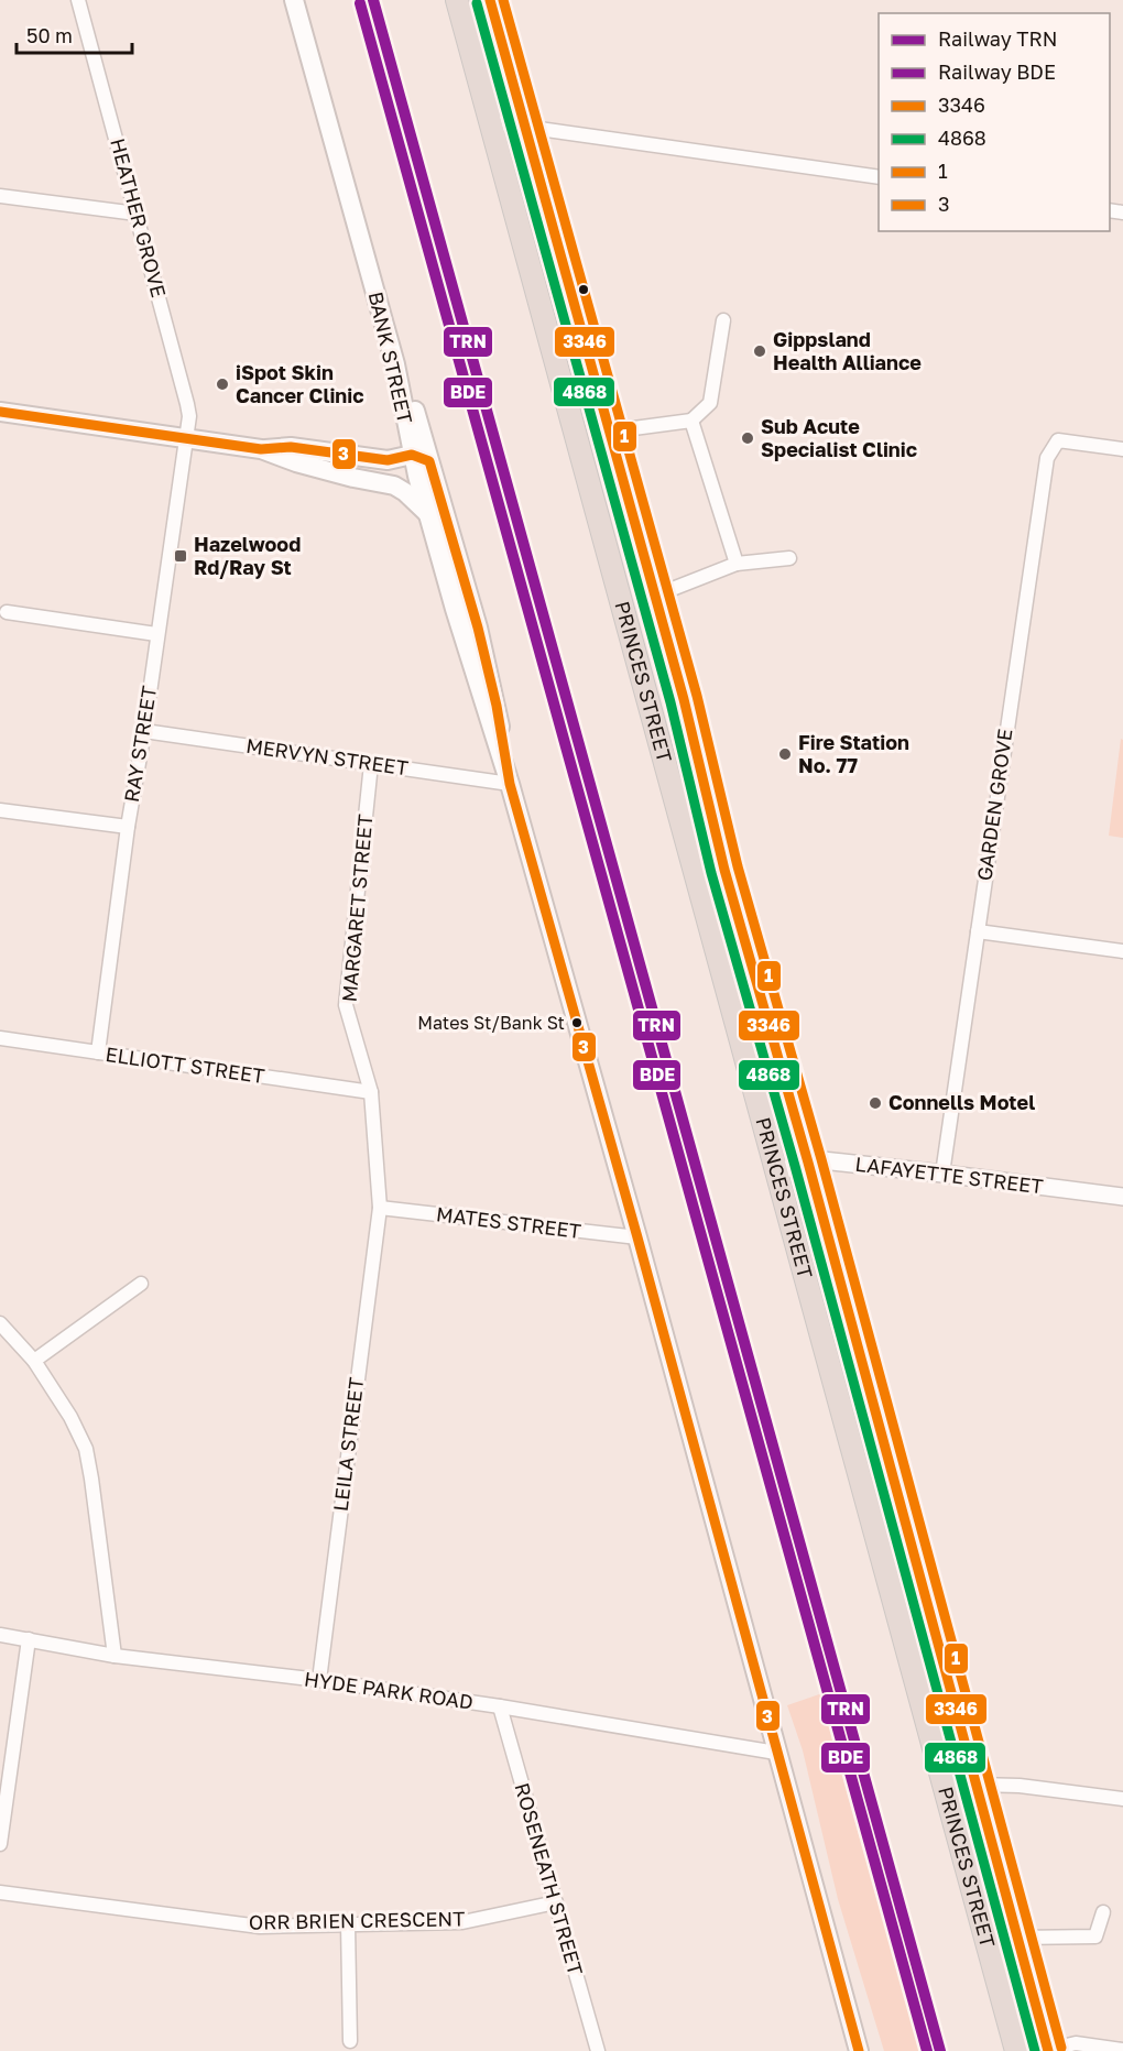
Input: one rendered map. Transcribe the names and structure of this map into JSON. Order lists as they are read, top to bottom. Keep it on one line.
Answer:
{"streets":{"highway":["PRINCES STREET"],"main road":["BANK STREET"],"street":["HEATHER GROVE","RAY STREET","MERVYN STREET","GARDEN GROVE","MARGARET STREET","ELLIOTT STREET","LAFAYETTE STREET","MATES STREET","LEILA STREET","HYDE PARK ROAD","ROSENEATH STREET","ORR BRIEN CRESCENT"]},"crossings":[["HEATHER GROVE","RAY STREET"],["BANK STREET","MERVYN STREET"],["BANK STREET","MATES STREET"],["BANK STREET","HYDE PARK ROAD"],["PRINCES STREET","LAFAYETTE STREET"],["RAY STREET","MERVYN STREET"],["RAY STREET","ELLIOTT STREET"],["MERVYN STREET","MARGARET STREET"],["GARDEN GROVE","LAFAYETTE STREET"],["MARGARET STREET","ELLIOTT STREET"],["MARGARET STREET","MATES STREET"],["MARGARET STREET","LEILA STREET"],["MATES STREET","LEILA STREET"],["LEILA STREET","HYDE PARK ROAD"],["HYDE PARK ROAD","ROSENEATH STREET"],["ROSENEATH STREET","ORR BRIEN CRESCENT"]],"places":{"other":["Gippsland Health Alliance","iSpot Skin Cancer Clinic","Sub Acute Specialist Clinic","Fire Station No. 77","Mates St/Bank St","Connells Motel"],"transit":["Hazelwood Rd/Ray St"]},"lines":["rail line TRN","transit line 3346","transit line 1","rail line BDE","transit line 4868","transit line 3"],"legend":["Railway TRN","Railway BDE","3346","4868","1","3"],"scale_bar":"50 m"}
